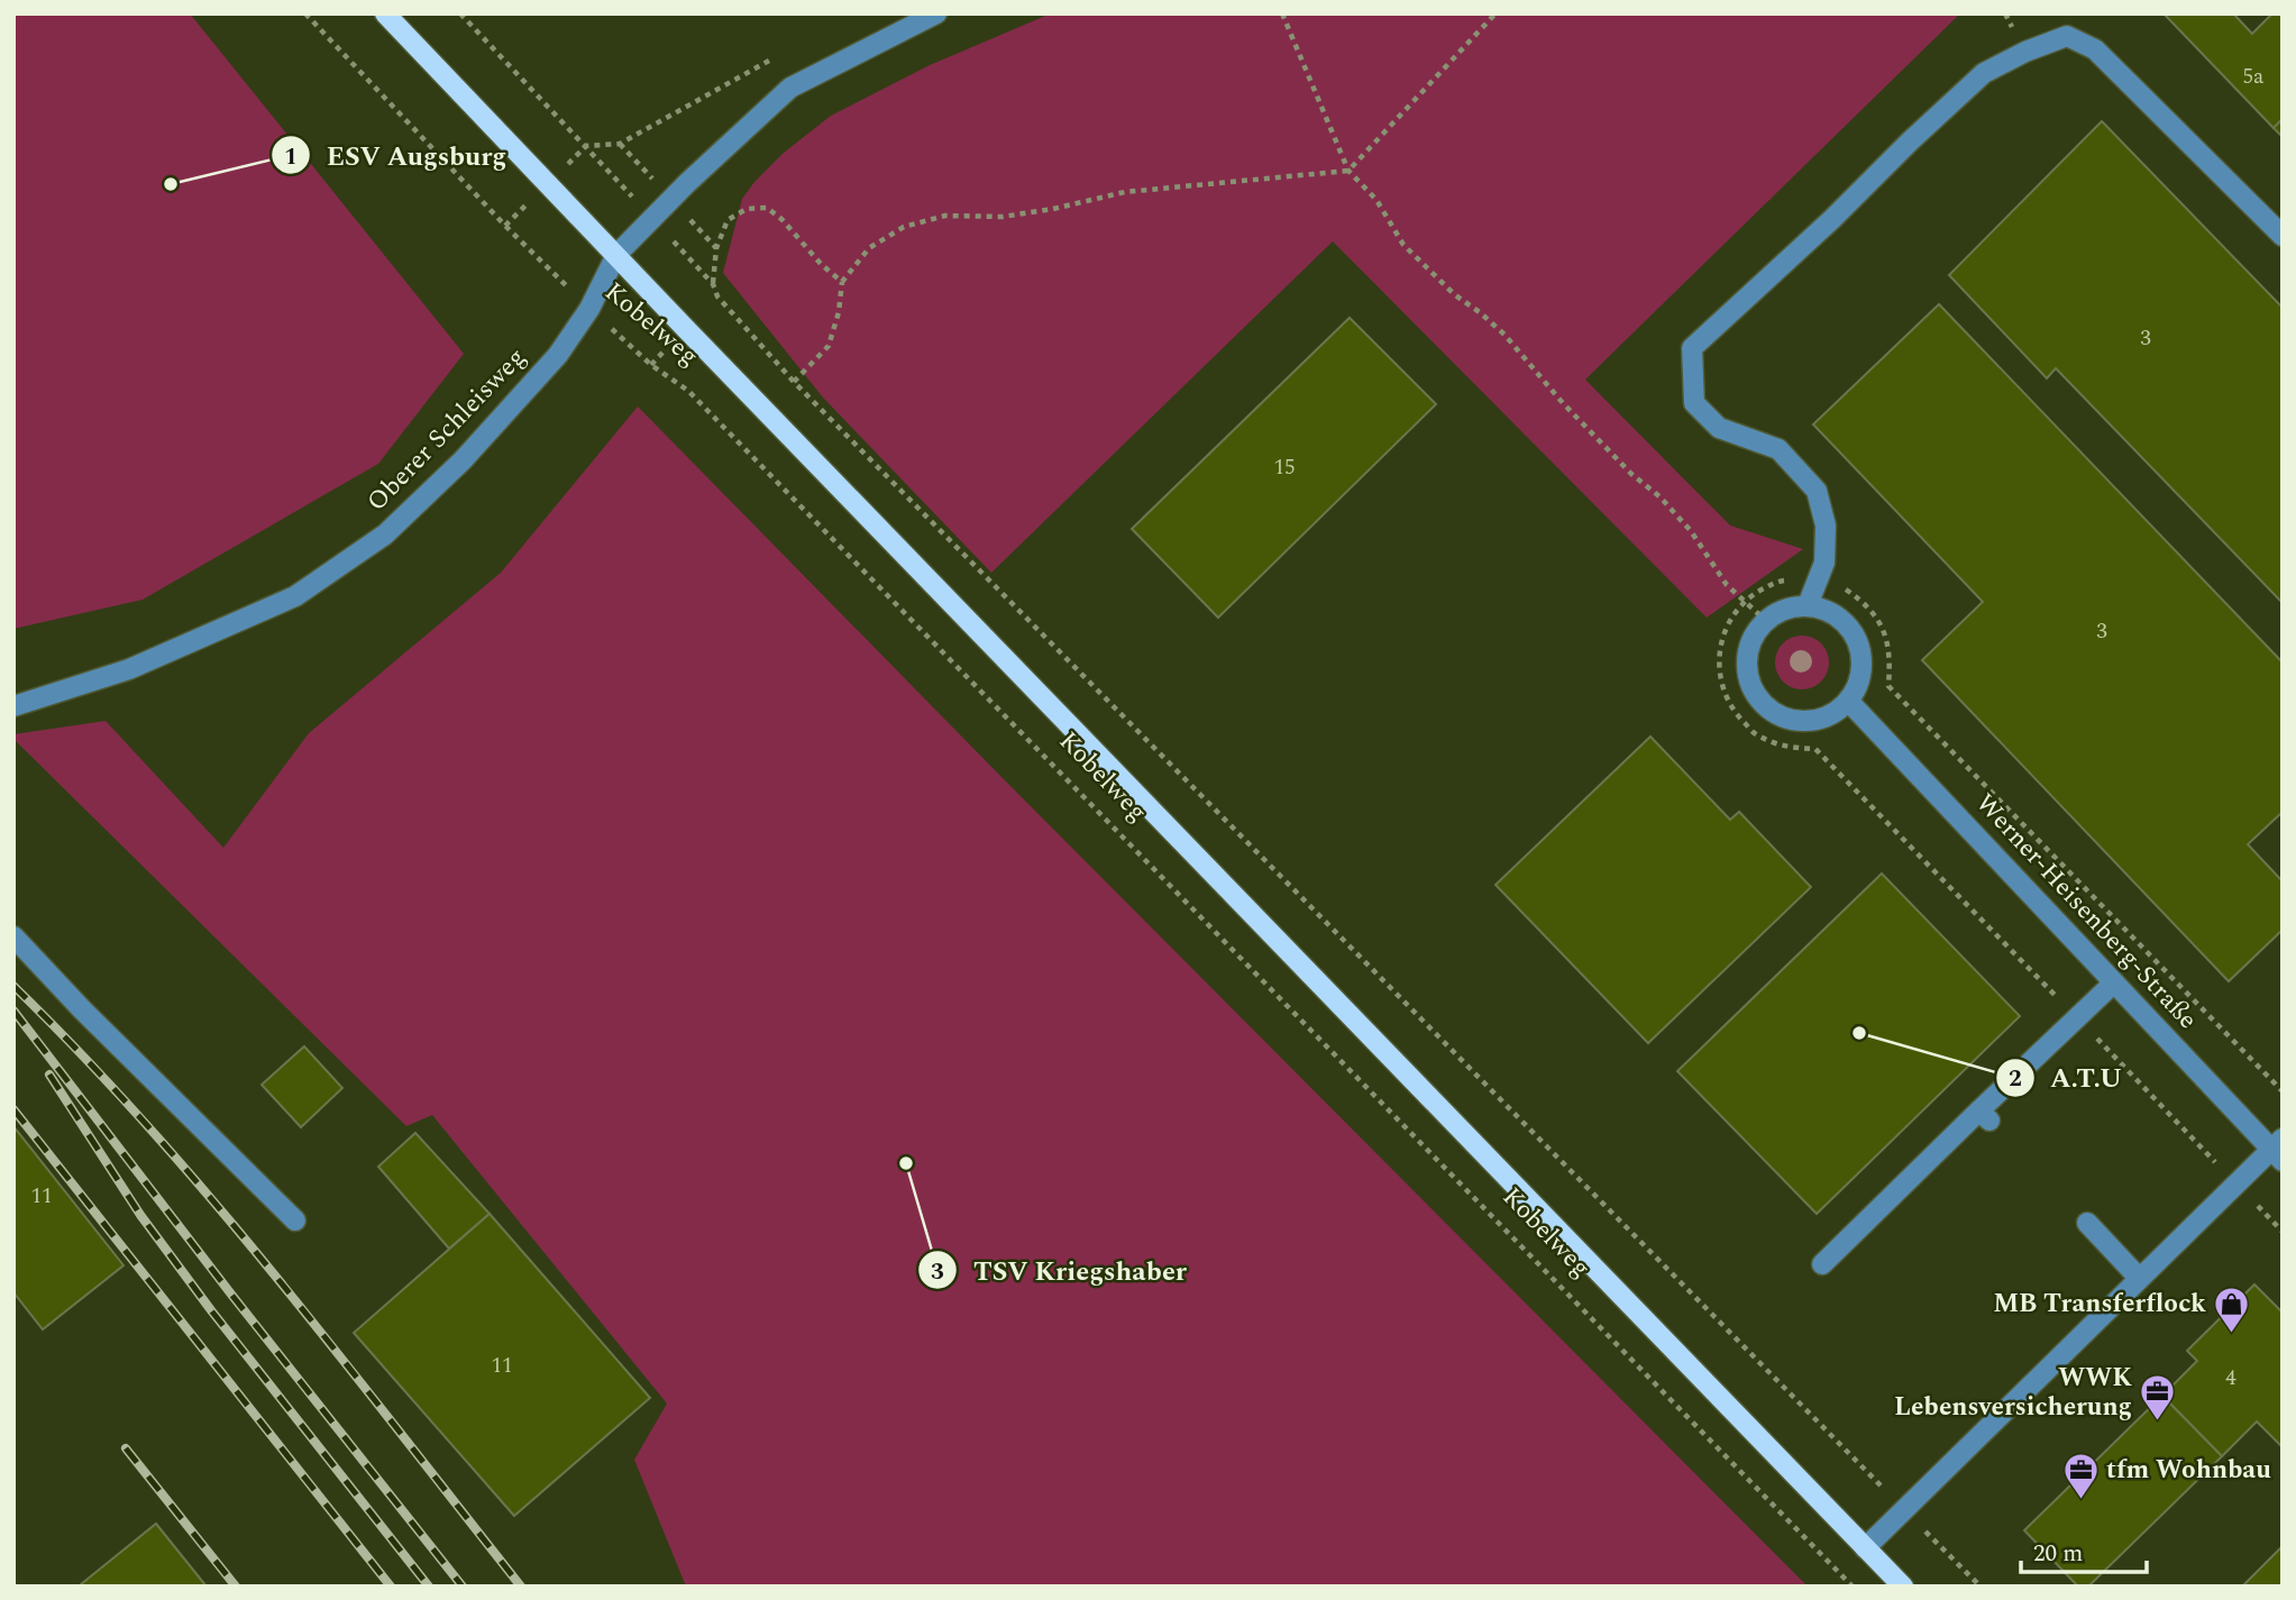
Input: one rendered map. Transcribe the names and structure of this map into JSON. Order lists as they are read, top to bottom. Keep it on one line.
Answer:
{"streets":{"main road":["Kobelweg"],"street":["Oberer Schleisweg","Werner-Heisenberg-Straße"]},"crossings":[["Kobelweg","Oberer Schleisweg"]],"places":{"other":["ESV Augsburg","A.T.U","TSV Kriegshaber"],"shop":["MB Transferflock"],"office":["WWK Lebensversicherung","tfm Wohnbau"]},"house_numbers":["5a","3","15","3","11","11","4"],"scale_bar":"20 m"}
